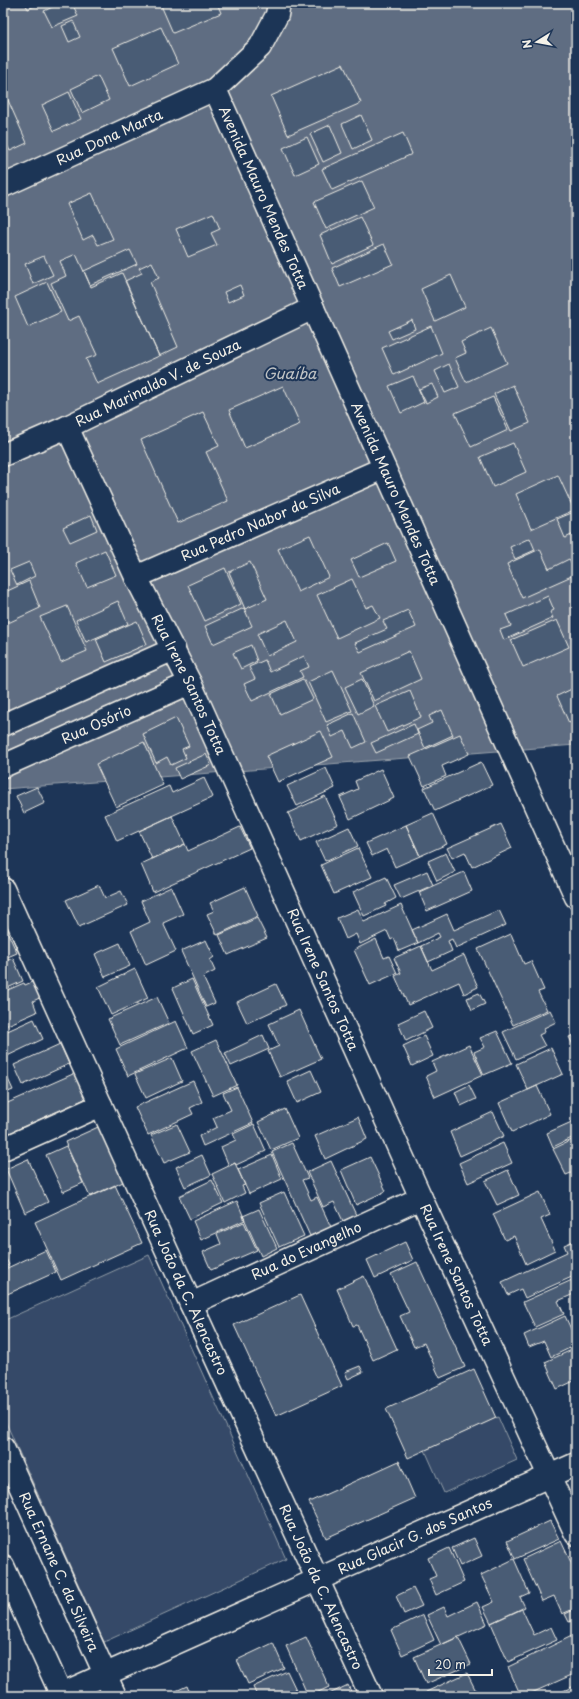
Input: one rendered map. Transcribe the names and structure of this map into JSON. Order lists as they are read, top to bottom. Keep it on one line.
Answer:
{"streets":{"street":["Rua Dona Marta","Avenida Mauro Mendes Totta","Rua Marinaldo V. de Souza","Rua Pedro Nabor da Silva","Rua Irene Santos Totta","Rua Osório","Rua do Evangelho","Rua João da C. Alencastro","Rua Glacir G. dos Santos","Rua Ernane C. da Silveira"]},"crossings":[["Rua Dona Marta","Avenida Mauro Mendes Totta"],["Avenida Mauro Mendes Totta","Rua Marinaldo V. de Souza"],["Avenida Mauro Mendes Totta","Rua Pedro Nabor da Silva"],["Rua Marinaldo V. de Souza","Rua Irene Santos Totta"],["Rua Pedro Nabor da Silva","Rua Irene Santos Totta"],["Rua Irene Santos Totta","Rua Osório"],["Rua Irene Santos Totta","Rua do Evangelho"],["Rua Irene Santos Totta","Rua Glacir G. dos Santos"],["Rua do Evangelho","Rua João da C. Alencastro"],["Rua João da C. Alencastro","Rua Glacir G. dos Santos"],["Rua Glacir G. dos Santos","Rua Ernane C. da Silveira"]],"water":["Guaíba"],"scale_bar":"20 m","north":"left"}
